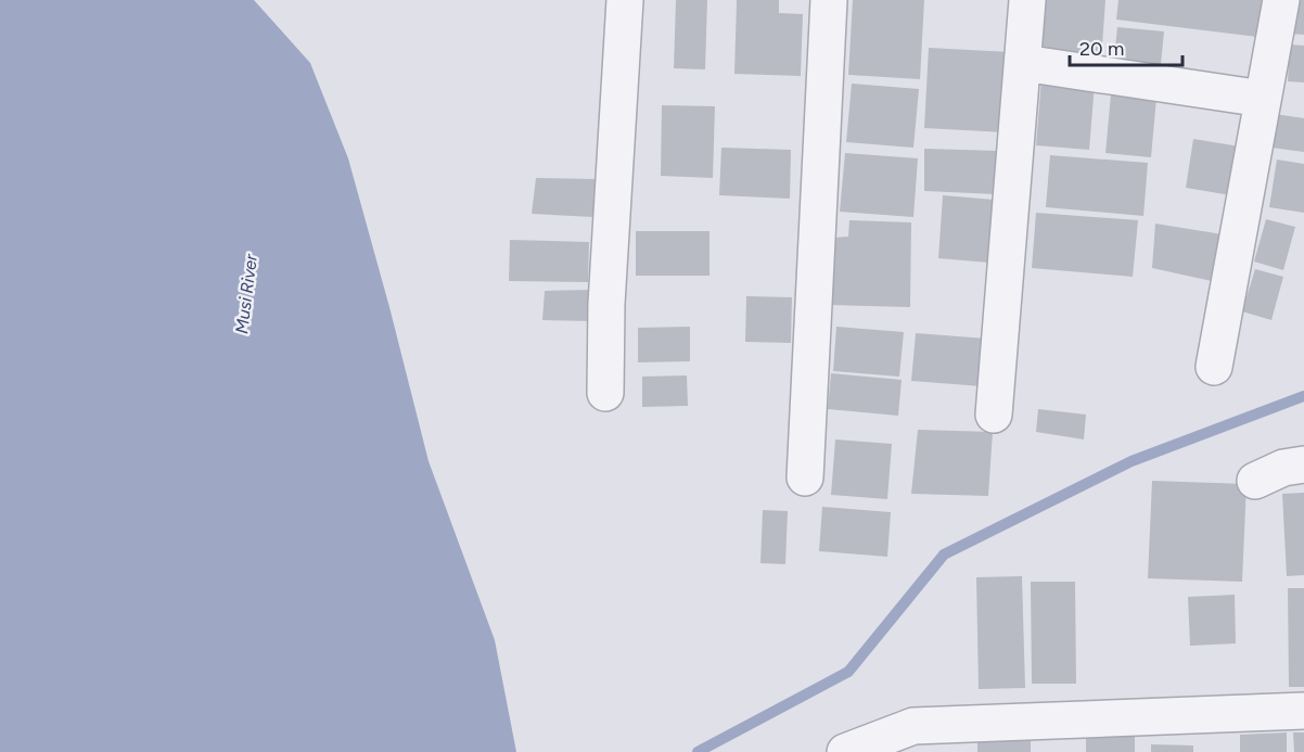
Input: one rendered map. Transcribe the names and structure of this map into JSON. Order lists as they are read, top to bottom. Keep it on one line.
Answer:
{"water":["Musi River"],"scale_bar":"20 m"}
